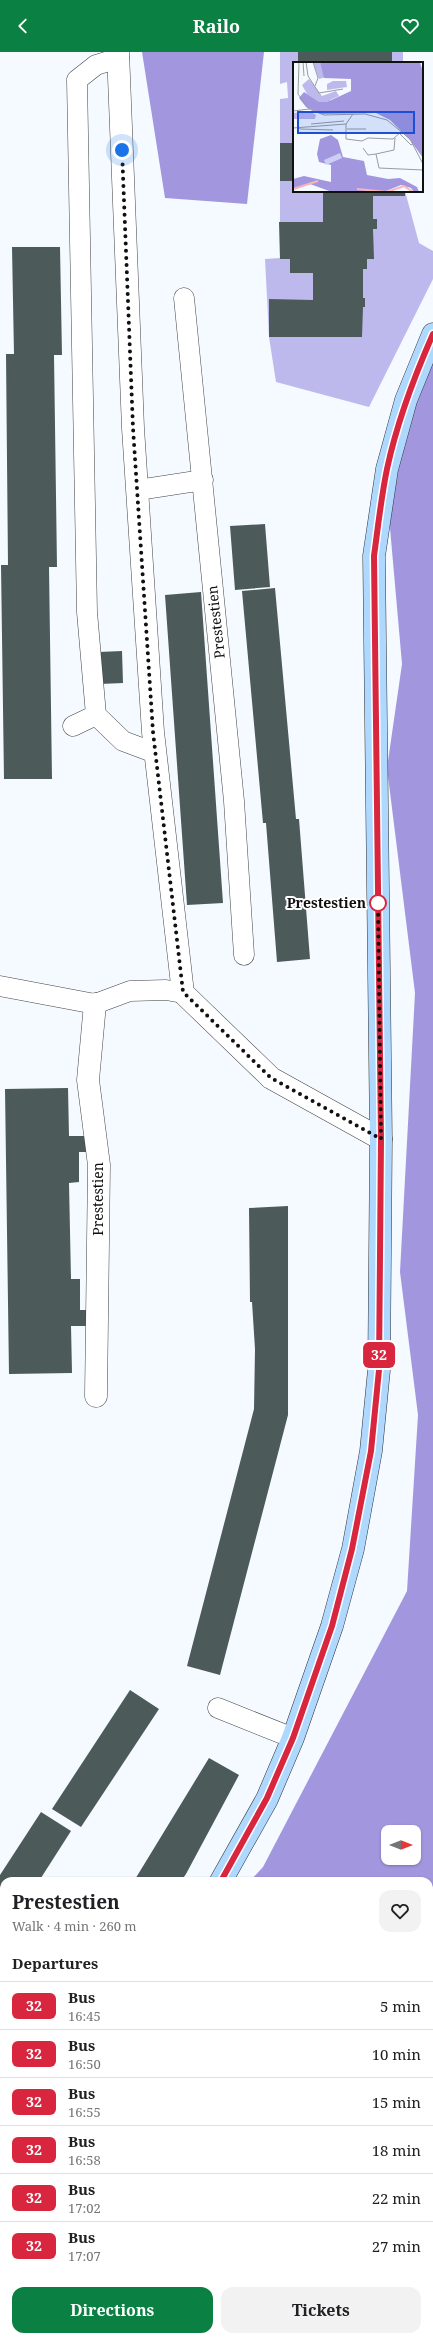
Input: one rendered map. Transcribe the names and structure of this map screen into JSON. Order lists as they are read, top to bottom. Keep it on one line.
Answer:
{"streets":{"street":["Prestestien"]},"places":["Prestestien"],"lines":["bus line 32"],"north":"right","page":{"header":"Railo","on_map":"32","heading":[["Prestestien","Walk · 4 min · 260 m"],"Departures"],"list":[{"mark":"32","name":"Bus","note":"16:45","value":"5 min"},{"mark":"32","name":"Bus","note":"16:50","value":"10 min"},{"mark":"32","name":"Bus","note":"16:55","value":"15 min"},{"mark":"32","name":"Bus","note":"16:58","value":"18 min"},{"mark":"32","name":"Bus","note":"17:02","value":"22 min"},{"mark":"32","name":"Bus","note":"17:07","value":"27 min"}],"buttons":["Directions","Tickets"]}}
